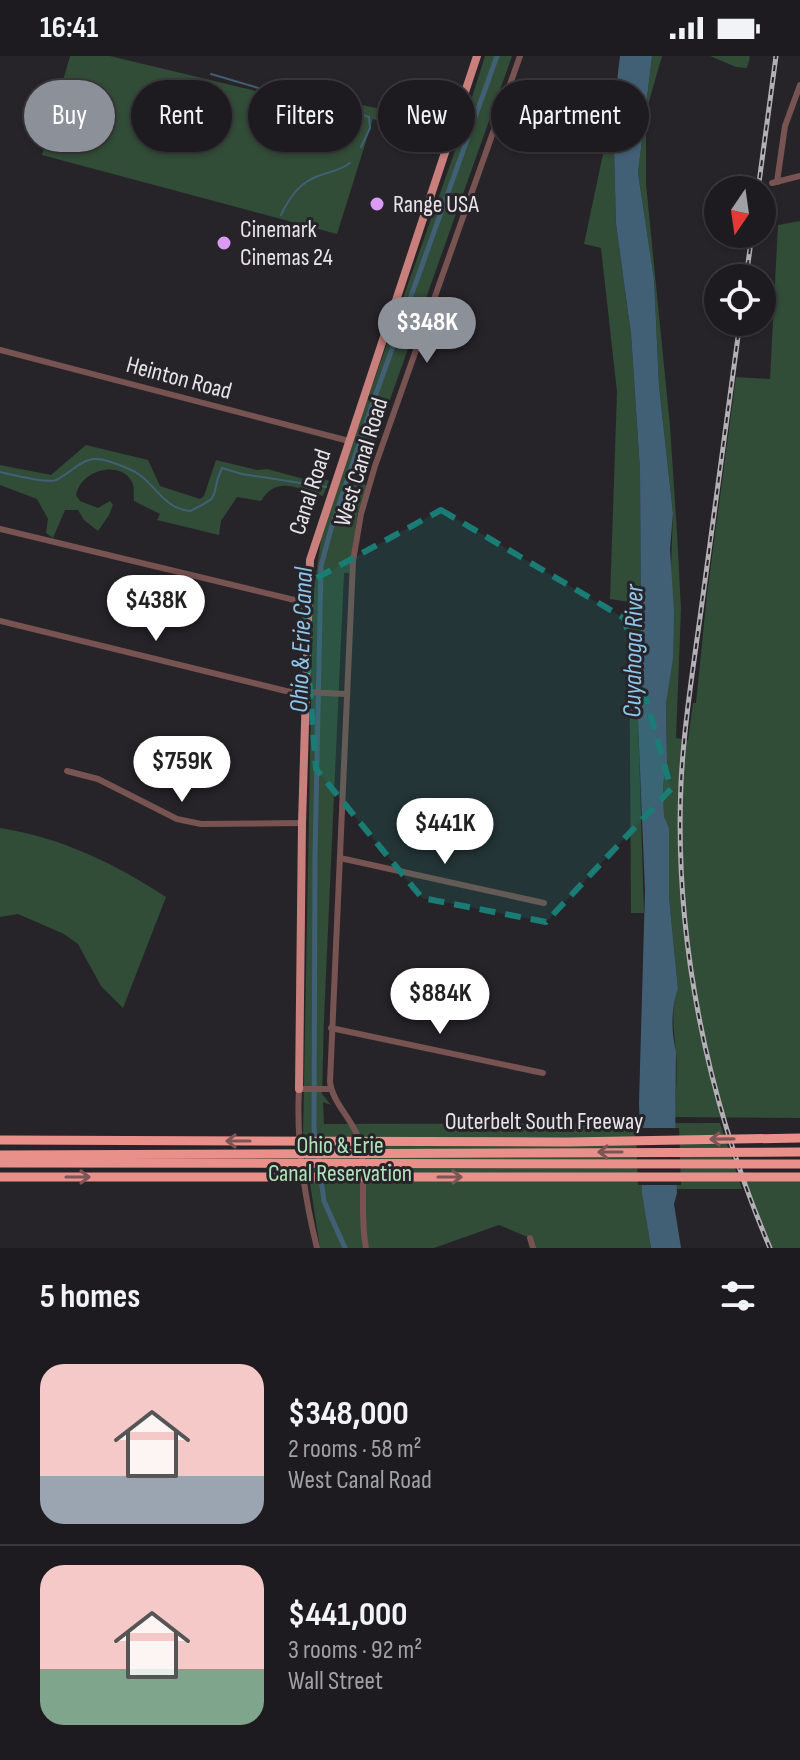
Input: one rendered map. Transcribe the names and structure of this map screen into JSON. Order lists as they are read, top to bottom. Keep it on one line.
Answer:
{"streets":{"highway":["Outerbelt South Freeway"],"main road":["Canal Road"],"street":["Heinton Road","West Canal Road"]},"crossings":[["Heinton Road","Canal Road"]],"water":["Ohio & Erie Canal","Cuyahoga River"],"parks":["Ohio & Erie Canal Reservation"],"places":["Range USA","Cinemark Cinemas 24"],"north":"bottom","page":{"status":"16:41","chip":["Buy","Rent","Filters","New","Apartment"],"price":["$348K","$438K","$759K","$441K","$884K"],"heading":"5 homes","list":[{"name":"$348,000","note":"2 rooms · 58 m² · West Canal Road"},{"name":"$441,000","note":"3 rooms · 92 m² · Wall Street"}]}}
